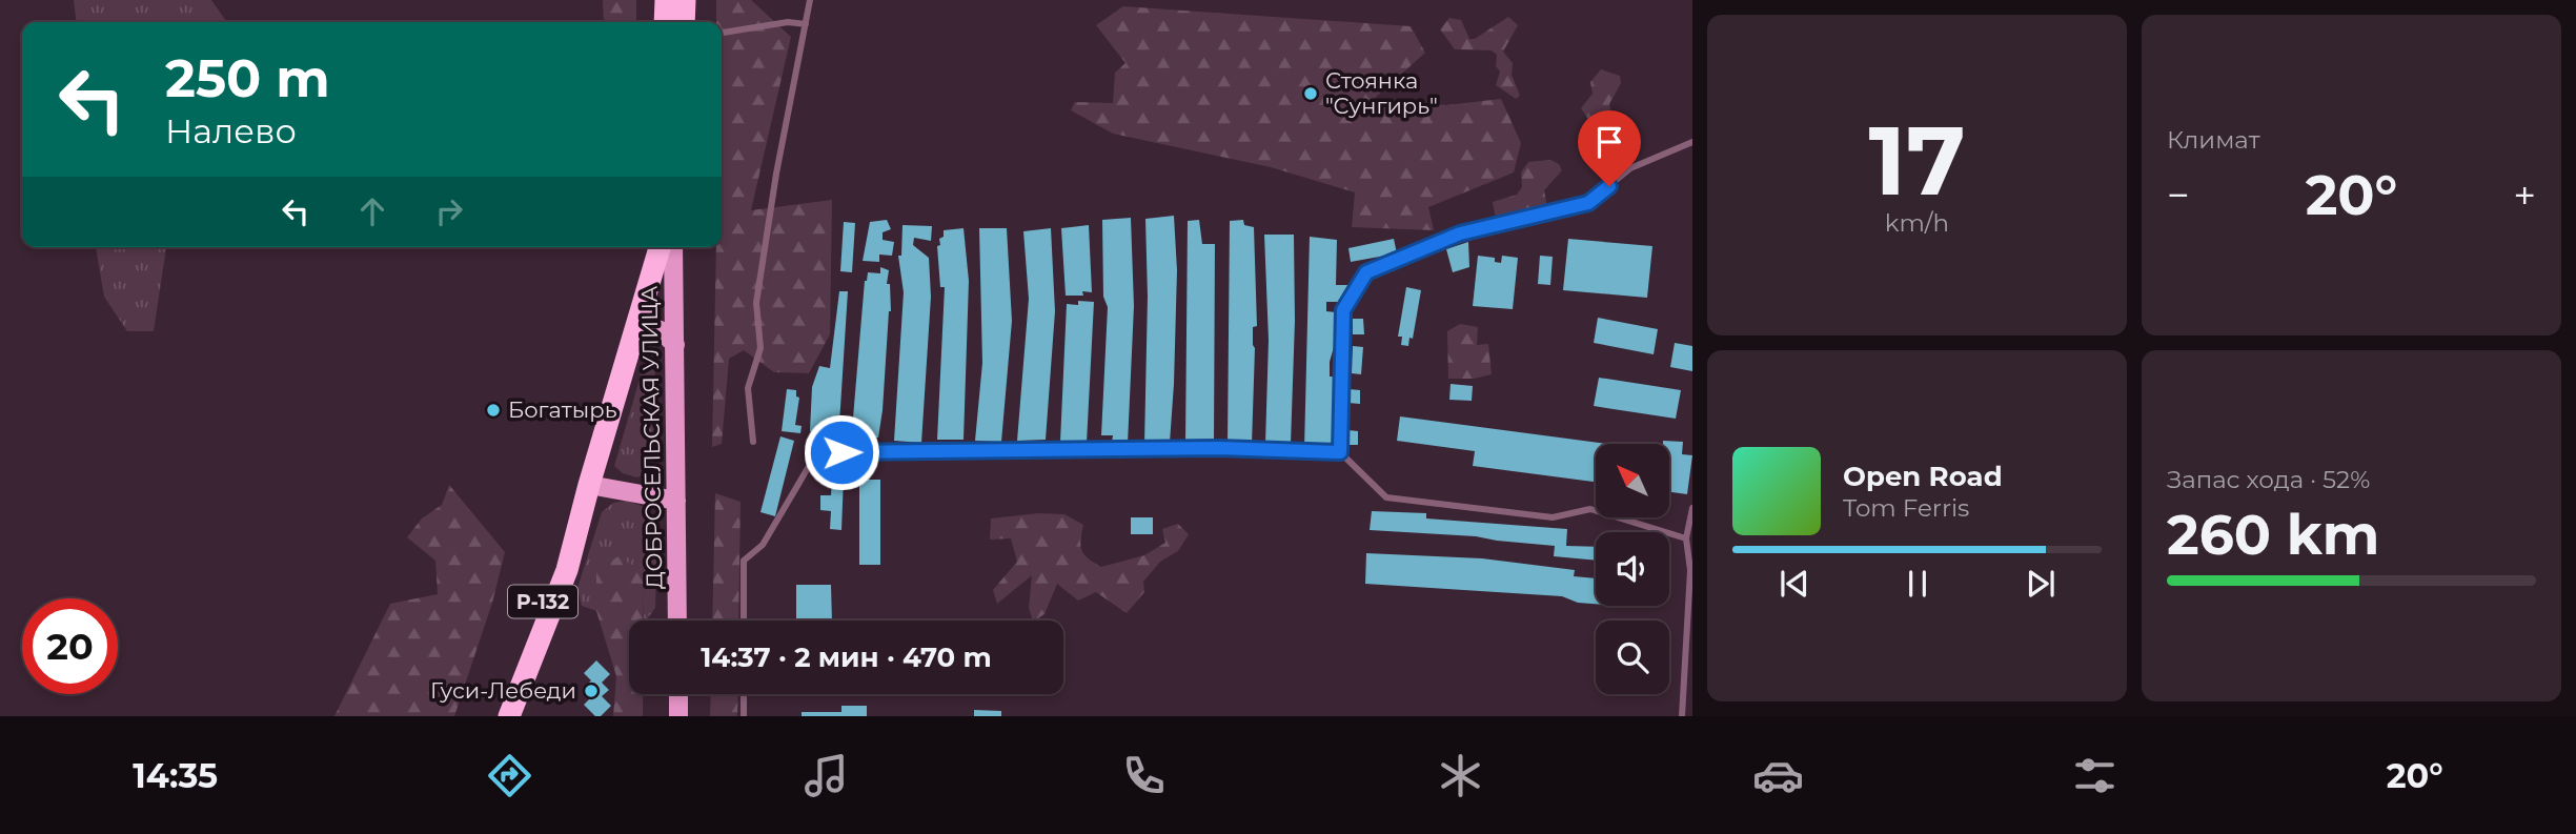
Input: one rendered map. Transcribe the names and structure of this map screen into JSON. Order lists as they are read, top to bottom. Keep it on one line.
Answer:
{"streets":{"highway":["Р-132"],"main road":["ДОБРОСЕЛЬСКАЯ УЛИЦА"]},"places":["Стоянка \"Сунгирь\"","Богатырь","Гуси-Лебеди"],"north":"top left","page":{"tile":[["17","km/h"],"Климат",["Запас хода · 52%","260 km"]],"turn":["250 m","Налево"],"heat":["−","20°","+"],"song":["Open Road","Tom Ferris"],"limit":"20","trip":"14:37 · 2 мин · 470 m","tabs":["14:35","20°"]}}
